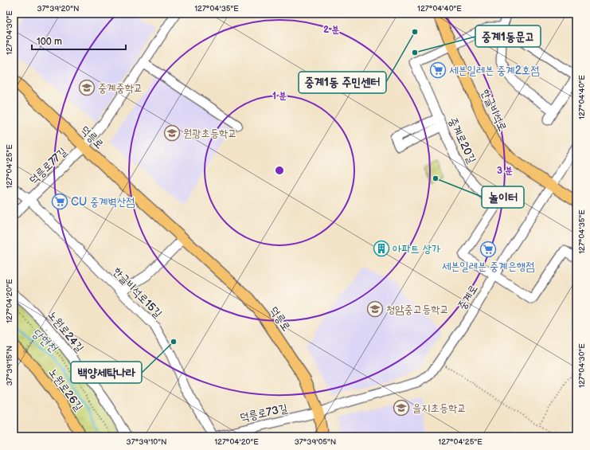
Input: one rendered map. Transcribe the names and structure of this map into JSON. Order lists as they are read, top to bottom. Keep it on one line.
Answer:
{"streets":{"main road":["한글비석로","덕릉로","노원로26길"],"street":["중계로20길","덕릉로77길","한글비석로15길","중계로","노원로24길","덕릉로73길"]},"crossings":[["한글비석로","중계로20길"],["한글비석로","중계로"],["덕릉로","덕릉로77길"],["덕릉로","중계로"],["덕릉로","덕릉로73길"],["중계로20길","중계로"],["덕릉로77길","한글비석로15길"],["한글비석로15길","덕릉로73길"],["중계로","덕릉로73길"]],"water":["당현천"],"places":{"other":["중계1동 주민센터","중계1동문고","놀이터","백양세탁나라"],"supermarket":["세븐일레븐 중계2호점","CU 중계벽산점","세븐일레븐 중계은행점"],"school or university":["중계중학교","원광초등학교","청암중고등학교","을지초등학교"],"building":["아파트 상가"]},"scale_bar":"100 m","coordinates":["37°39'20\"N","127°04'35\"E","127°04'40\"E","127°04'30\"E","127°04'25\"E","127°04'20\"E","37°39'15\"N","37°39'10\"N","37°39'05\"N"],"rings":["2 분","1 분","3 분"]}
